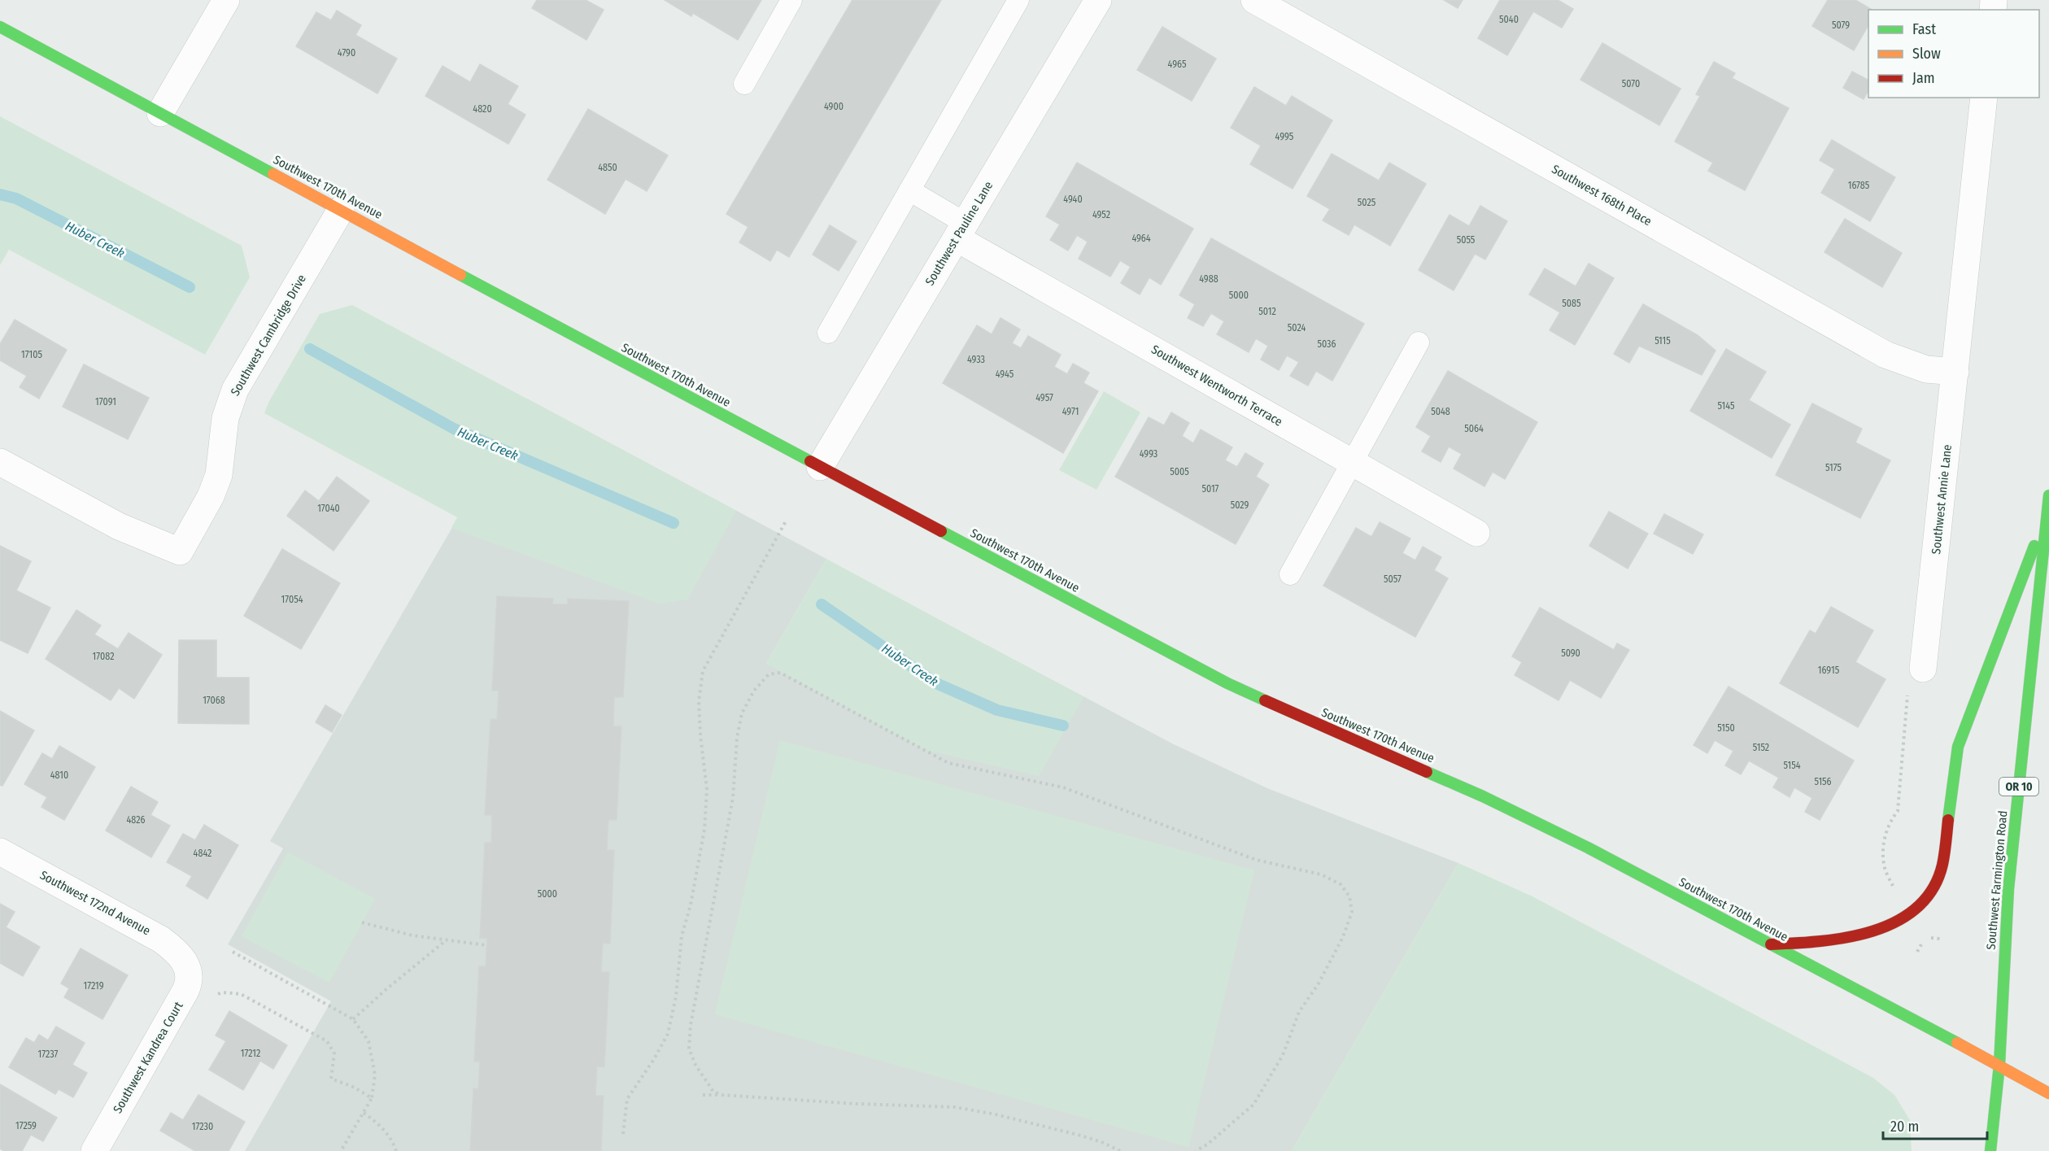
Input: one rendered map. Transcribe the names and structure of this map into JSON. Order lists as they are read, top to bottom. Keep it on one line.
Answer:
{"streets":{"main road":["Southwest 170th Avenue","OR 10","Southwest Farmington Road"],"street":["Southwest 168th Place","Southwest Pauline Lane","Southwest Cambridge Drive","Southwest Wentworth Terrace","Southwest Annie Lane","Southwest 172nd Avenue","Southwest Kandrea Court"]},"crossings":[["Southwest 170th Avenue","Southwest Pauline Lane"],["Southwest 170th Avenue","Southwest Cambridge Drive"],["Southwest 170th Avenue","Southwest Farmington Road"],["Southwest 168th Place","Southwest Annie Lane"],["Southwest Pauline Lane","Southwest Wentworth Terrace"],["Southwest 172nd Avenue","Southwest Kandrea Court"]],"water":["Huber Creek"],"house_numbers":["5040","5079","4790","4965","5070","4900","4820","4995","4850","16785","4940","5025","4952","4964","5055","4988","5000","5085","5012","5024","5115","5036","17105","4933","4945","4957","17091","5145","4971","5048","5064","4993","5175","5005","5017","5029","17040","5057","17054","5090","17082","16915","17068","5150","5152","5154","4810","5156","4826","4842","5000","17219","17212","17237","17259","17230"],"legend":["Fast","Slow","Jam"],"scale_bar":"20 m"}
